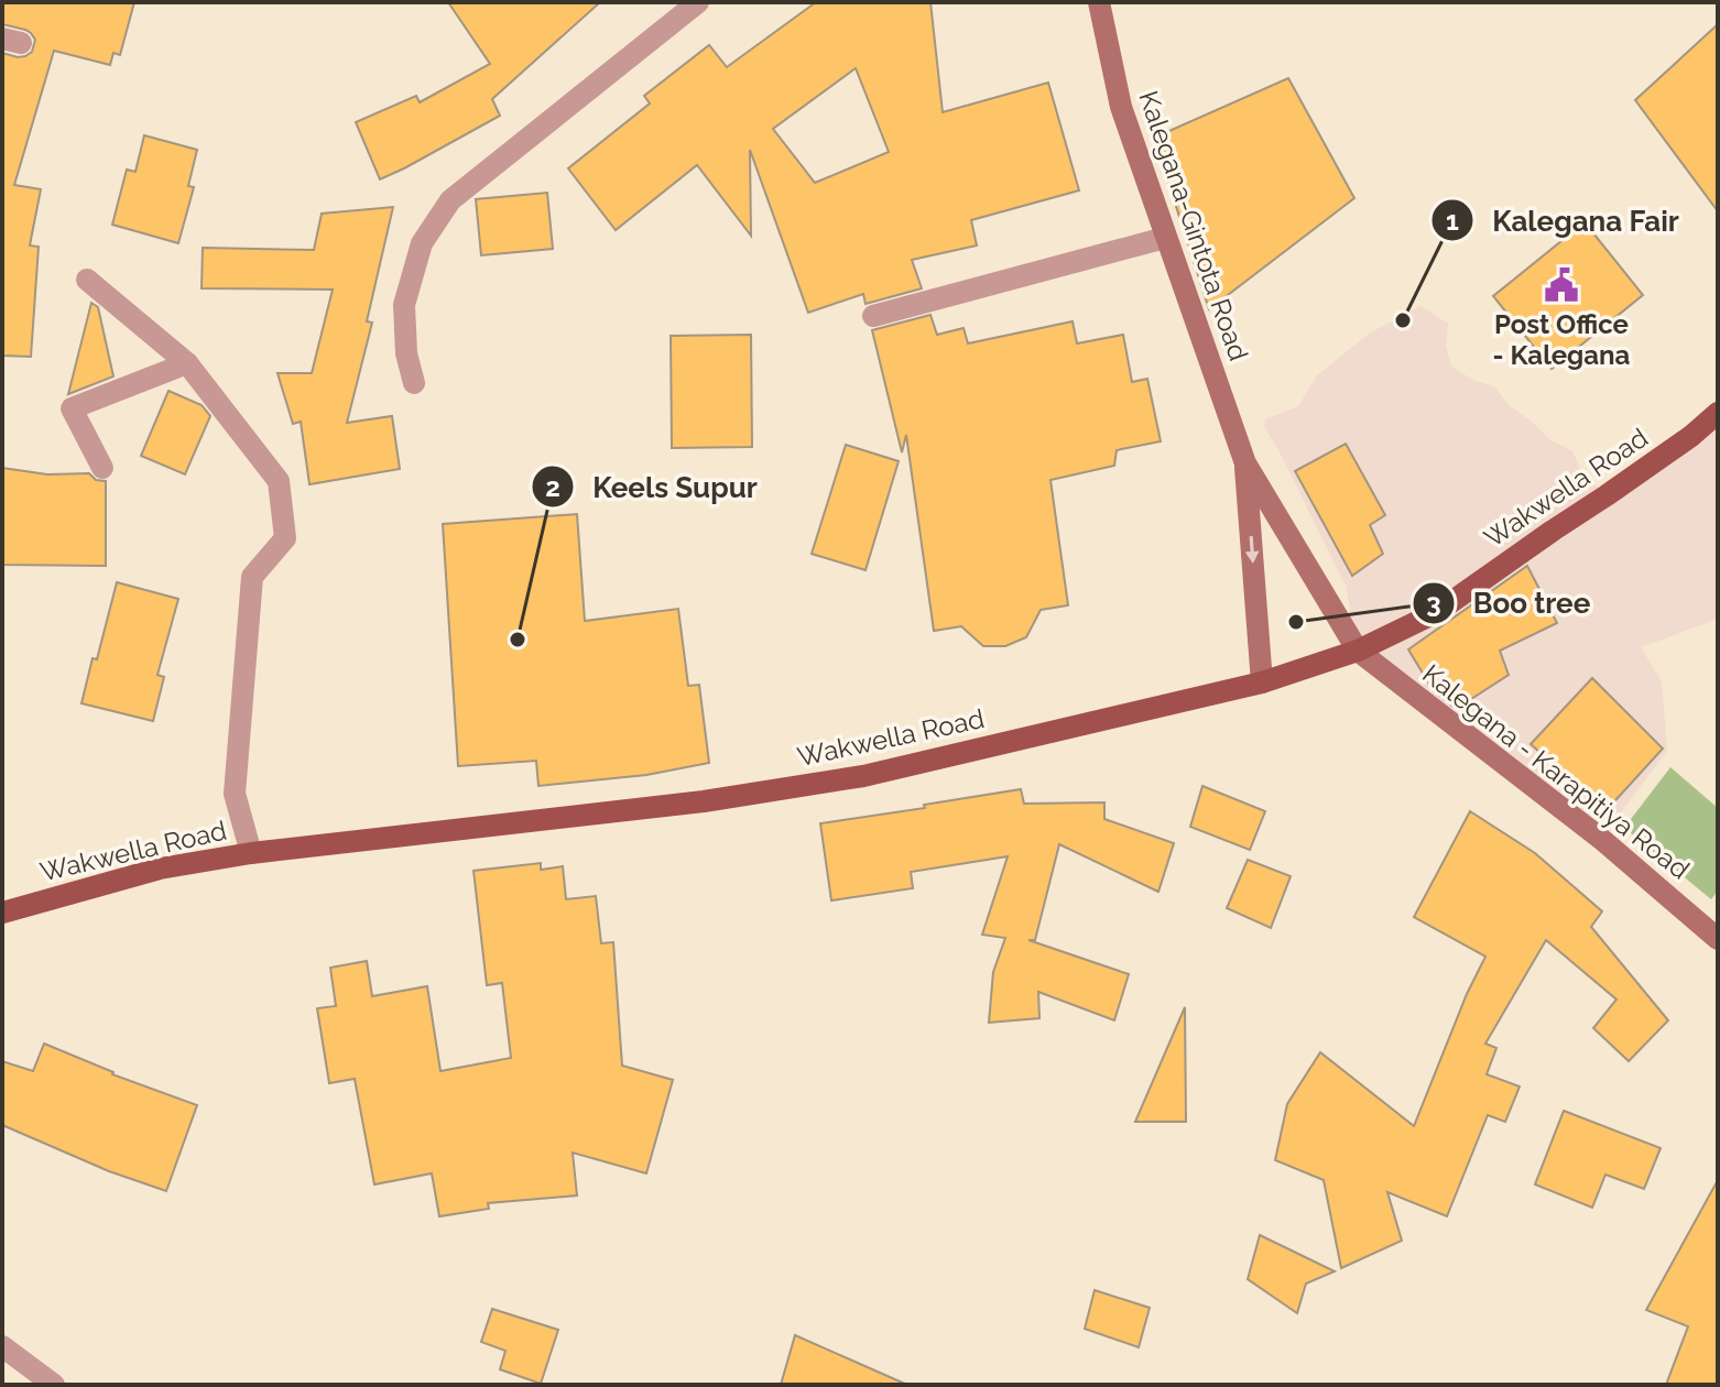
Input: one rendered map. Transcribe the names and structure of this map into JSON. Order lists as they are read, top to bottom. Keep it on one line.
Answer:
{"streets":{"main road":["Kalegana-Gintota Road","Wakwella Road","Kalegana - Karapitiya Road"]},"crossings":[["Kalegana-Gintota Road","Wakwella Road"],["Kalegana-Gintota Road","Kalegana - Karapitiya Road"],["Wakwella Road","Kalegana - Karapitiya Road"]],"places":{"public building":["Post Office - Kalegana"],"other":["Kalegana Fair","Boo tree","Keels Supur"]}}
